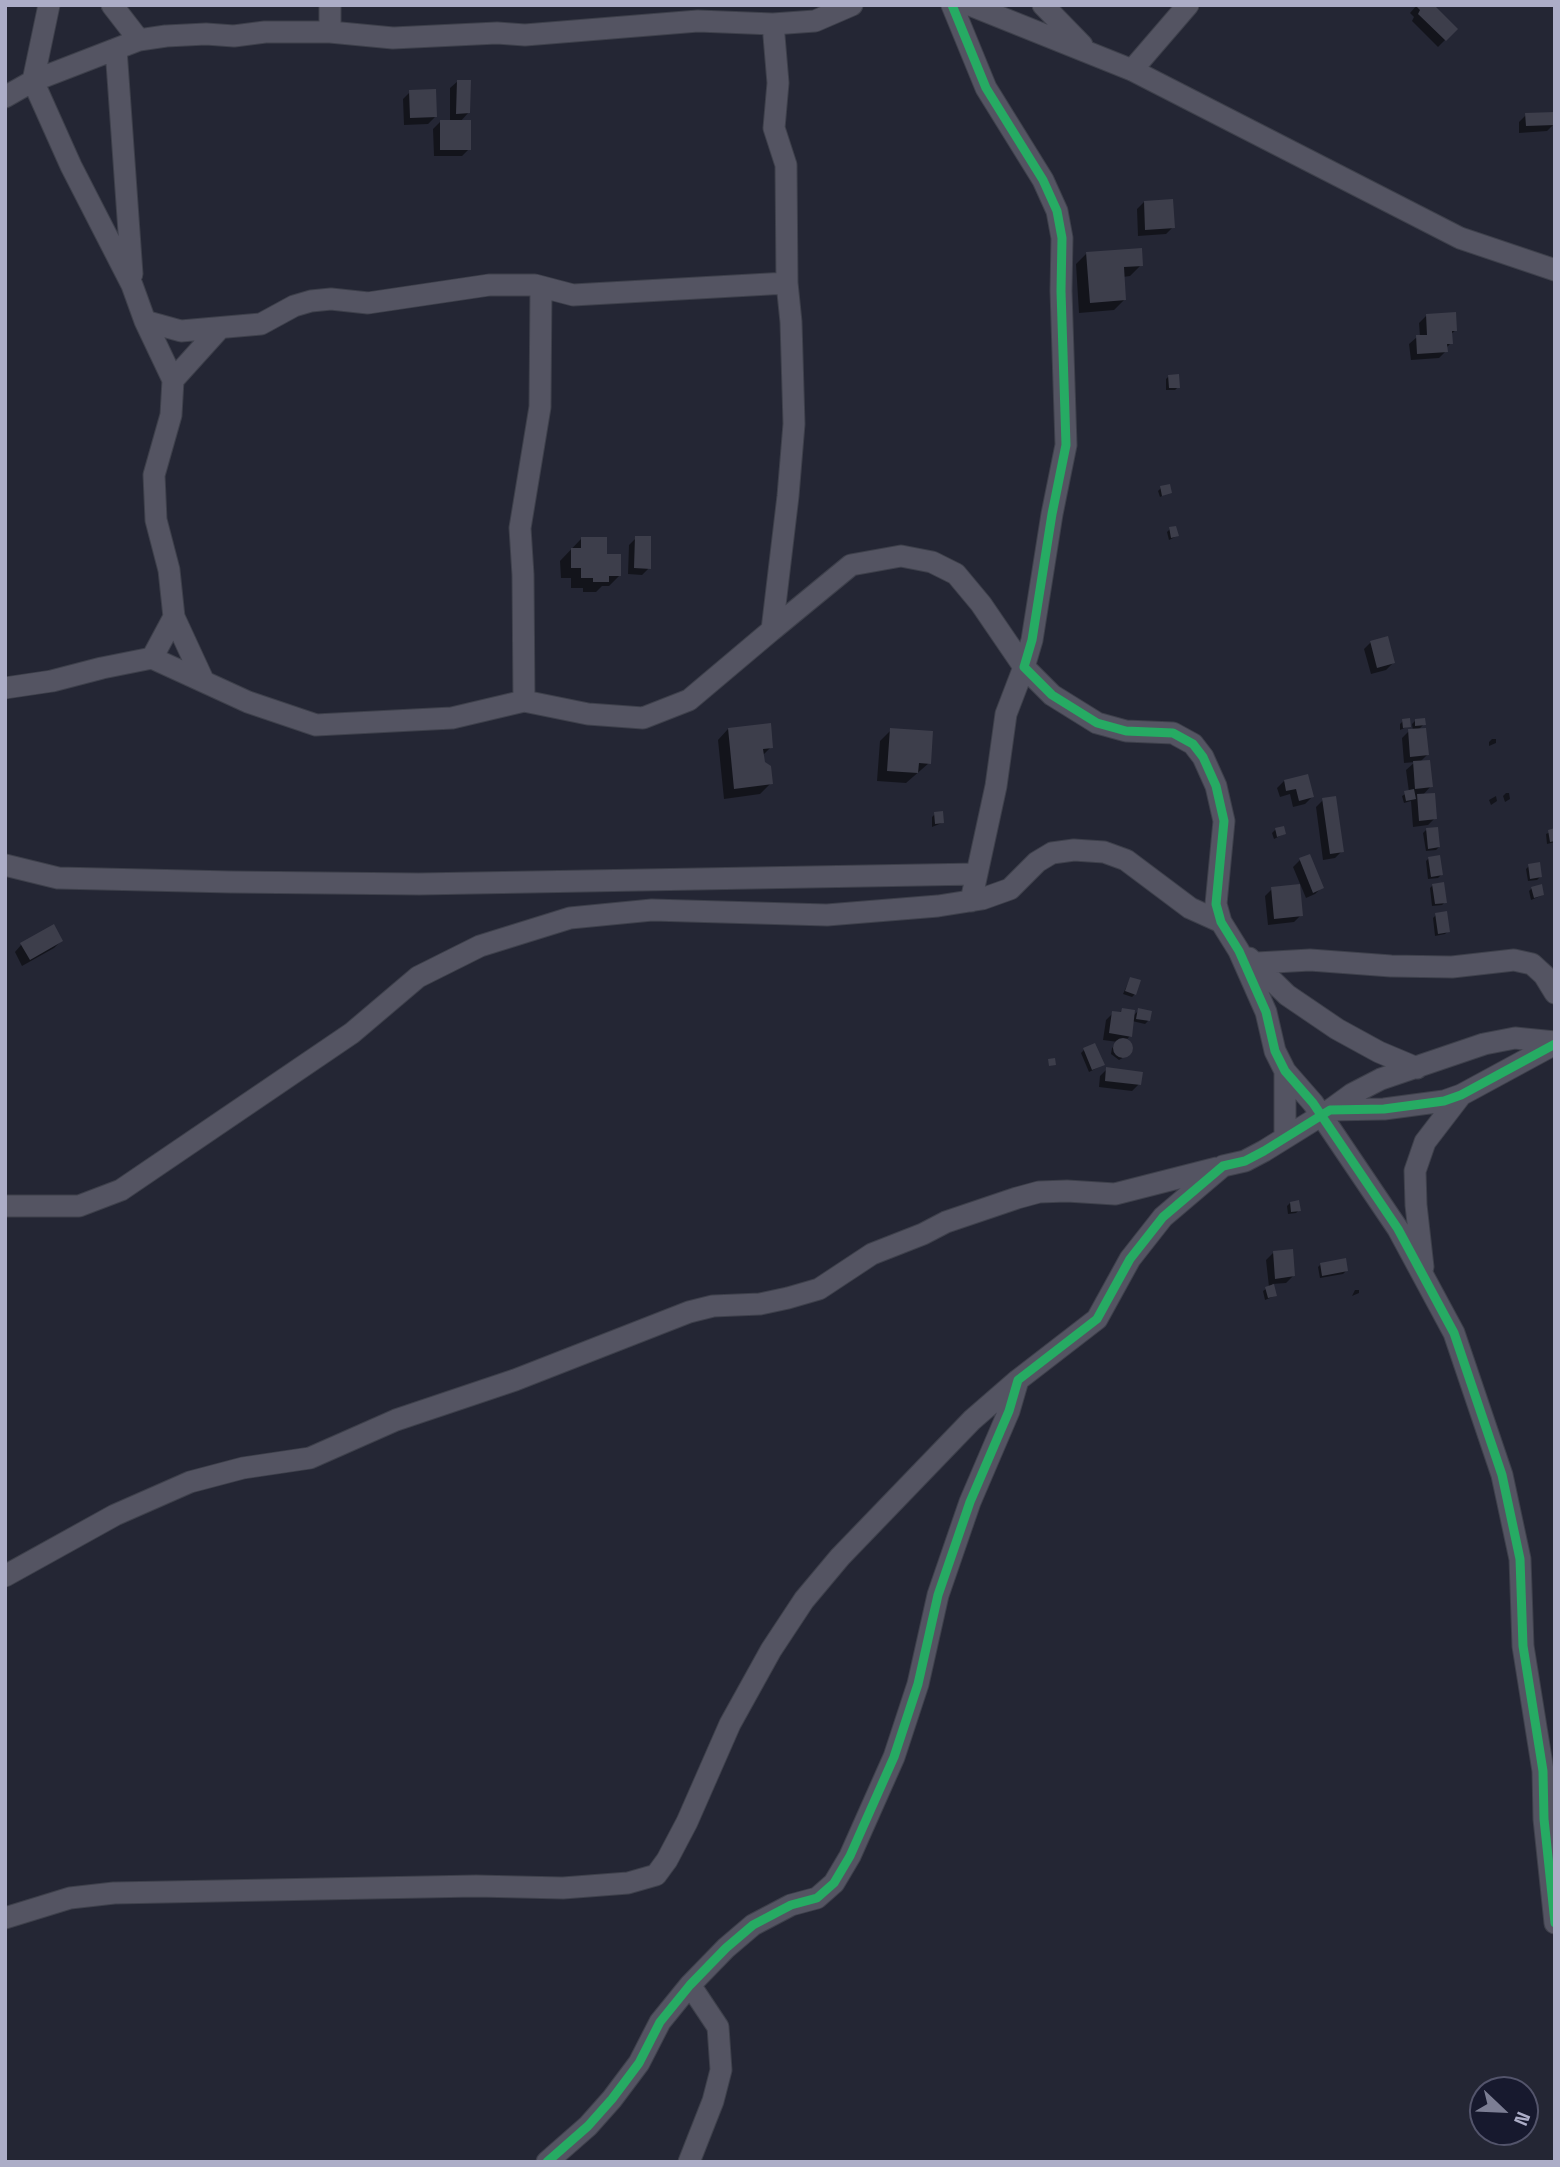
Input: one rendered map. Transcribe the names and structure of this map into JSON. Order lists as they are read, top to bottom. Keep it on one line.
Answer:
{"north":"bottom right"}
